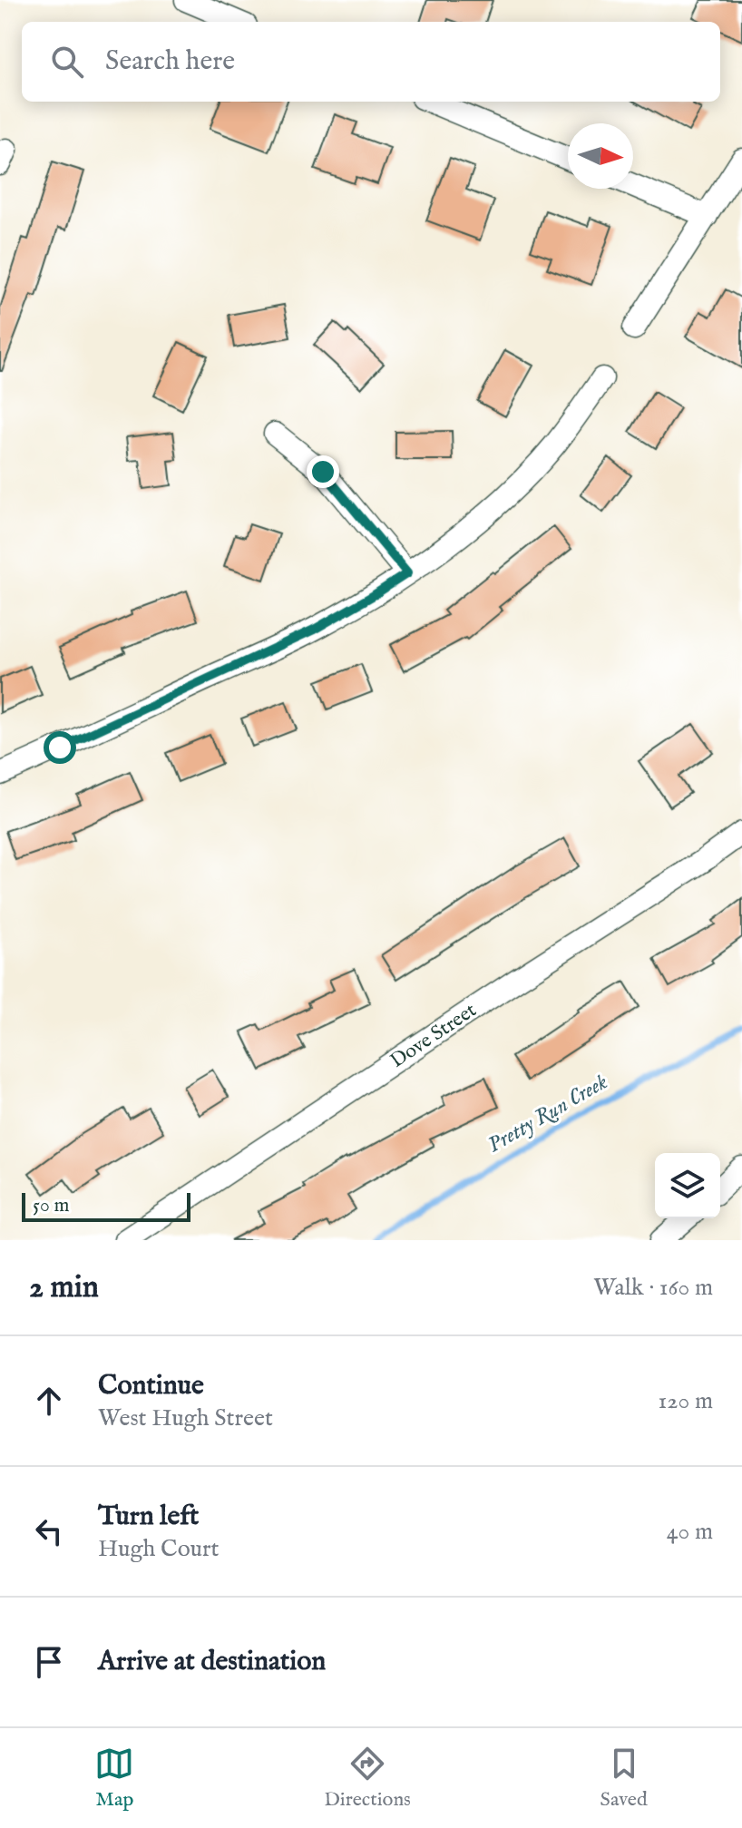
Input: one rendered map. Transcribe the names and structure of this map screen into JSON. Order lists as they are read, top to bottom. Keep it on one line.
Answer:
{"streets":{"street":["Dove Street"]},"water":["Pretty Run Creek"],"scale_bar":"50 m","north":"right","page":{"search":"Search here","scale":"50 m","heading":["2 min","Walk · 160 m"],"list":[["Continue","West Hugh Street","120 m"],["Turn left","Hugh Court","40 m"],"Arrive at destination"],"nav":["Map","Directions","Saved"]}}
